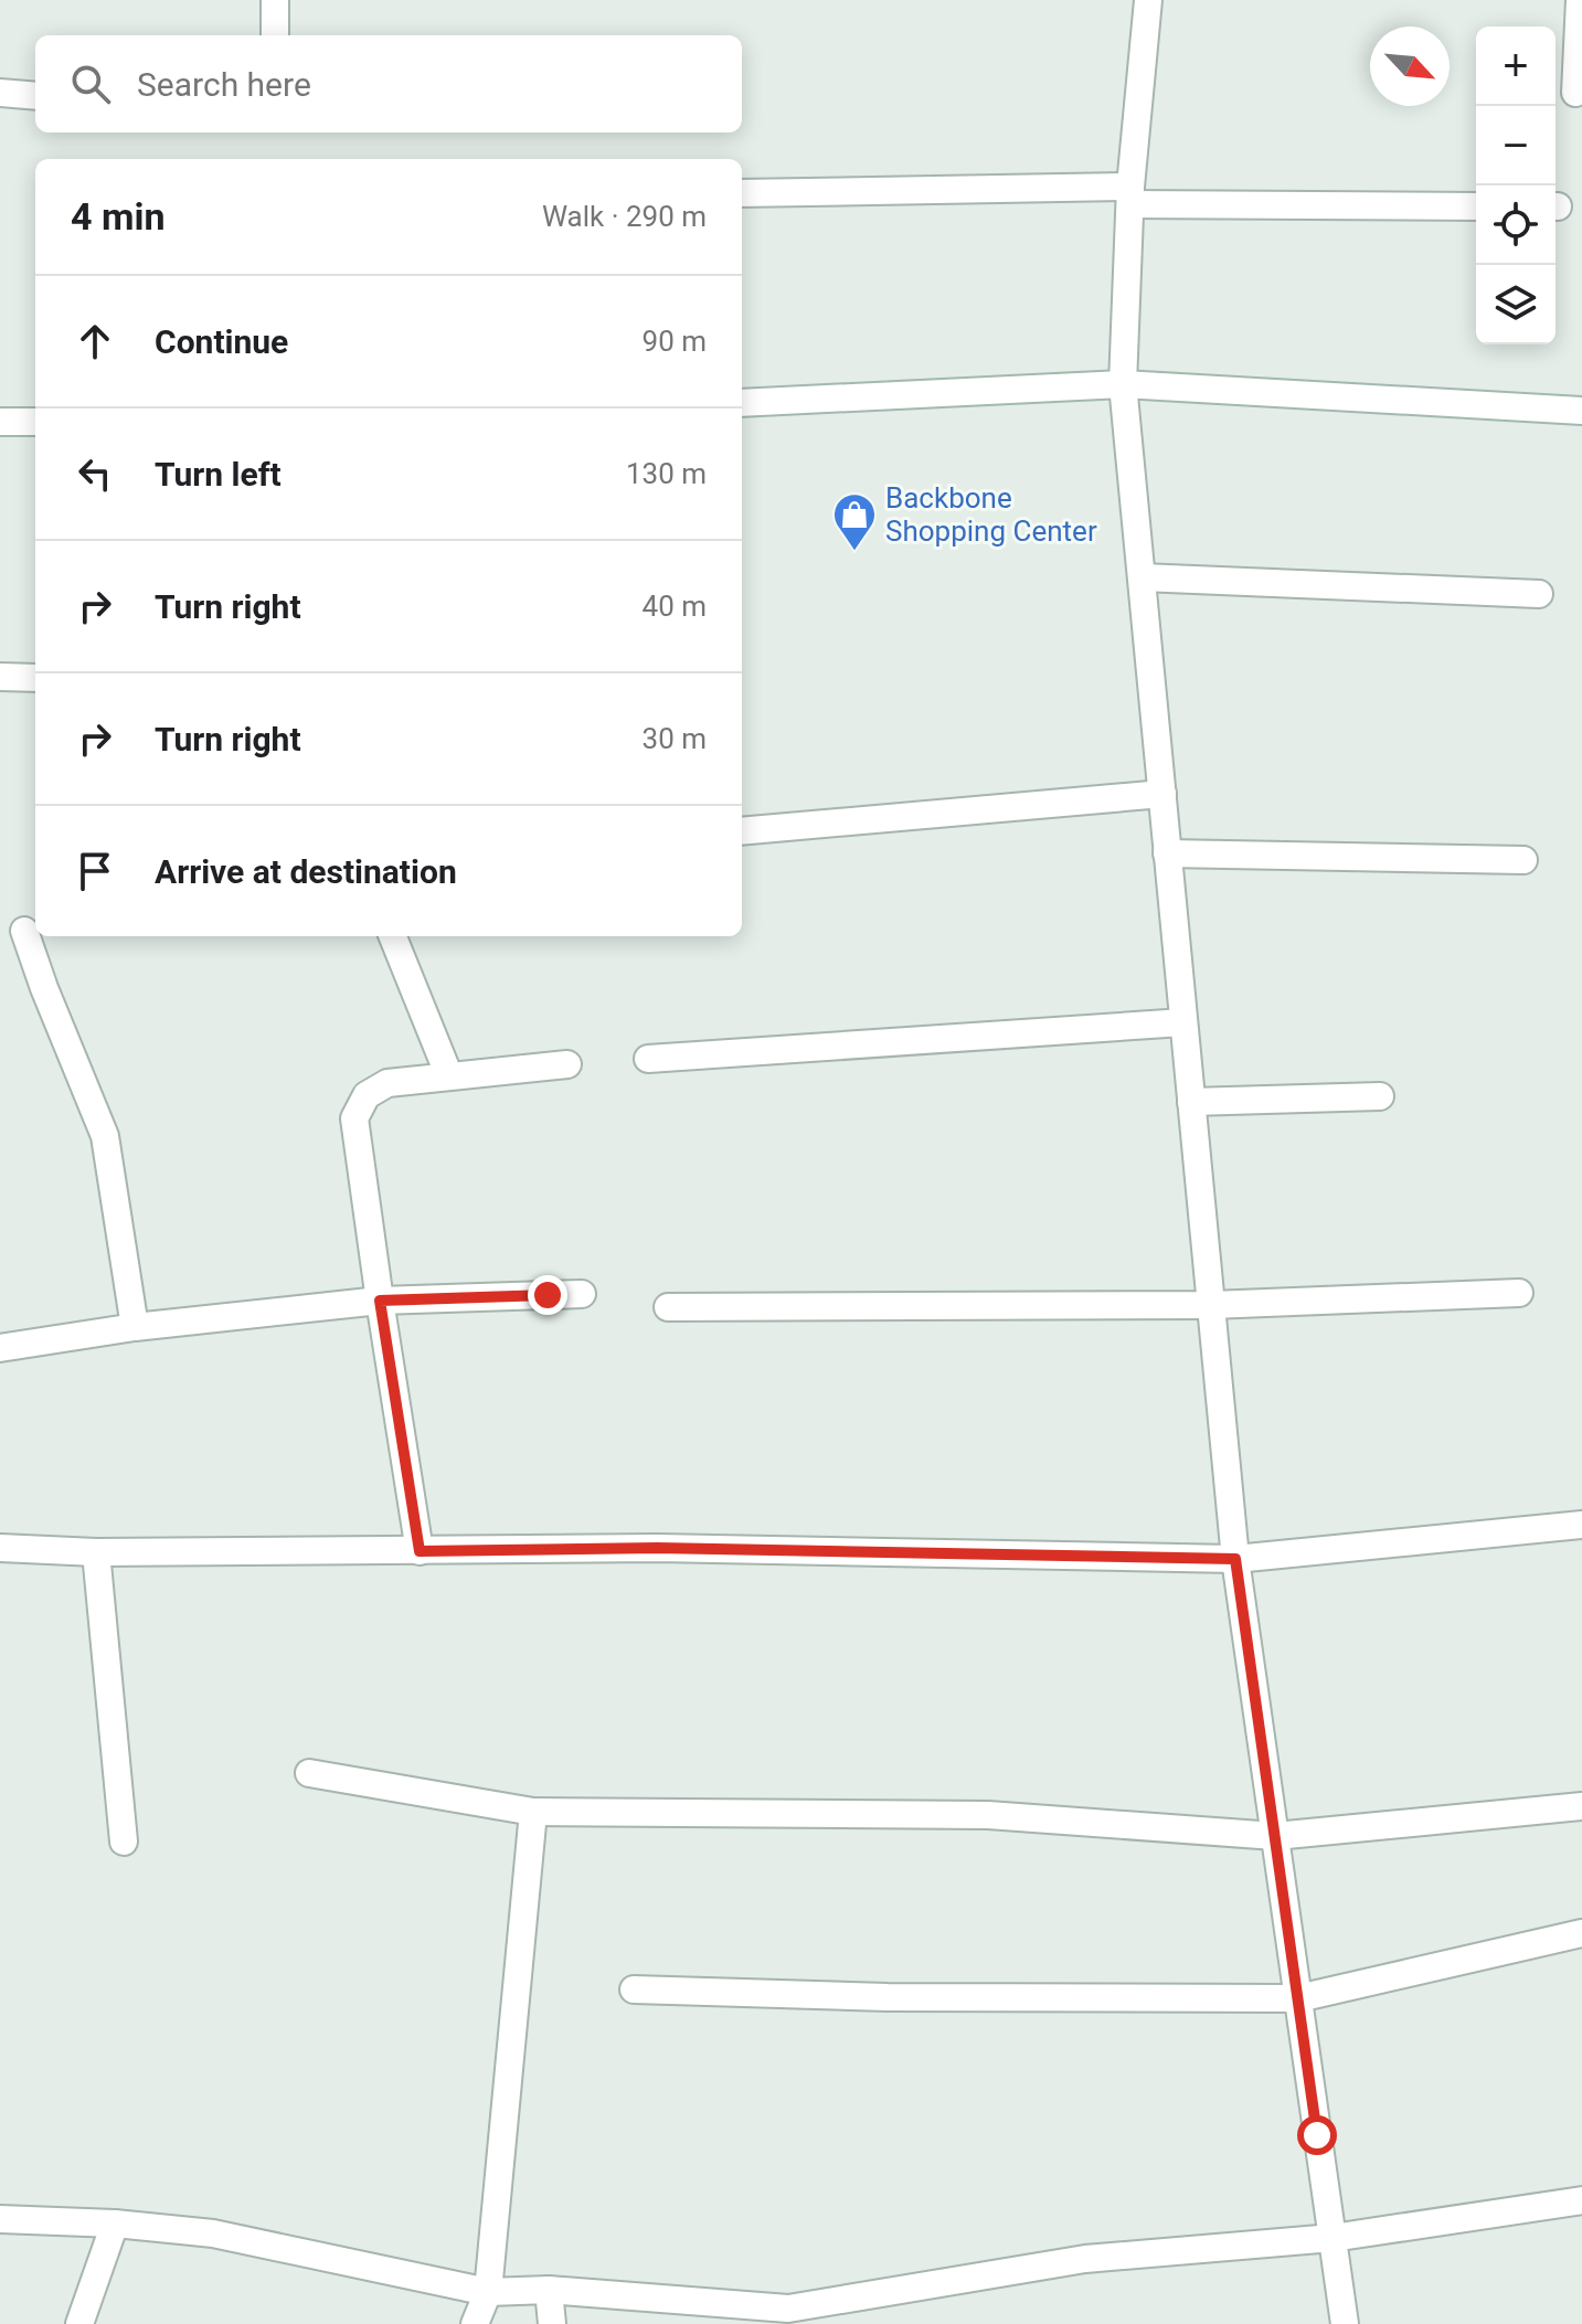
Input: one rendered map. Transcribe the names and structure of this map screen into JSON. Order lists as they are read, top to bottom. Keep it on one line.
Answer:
{"places":{"shop":["Backbone Shopping Center"]},"north":"bottom right","page":{"map_buttons":["+","−"],"search":"Search here","heading":["4 min","Walk · 290 m"],"list":[["Continue","90 m"],["Turn left","130 m"],["Turn right","40 m"],["Turn right","30 m"],"Arrive at destination"]}}
